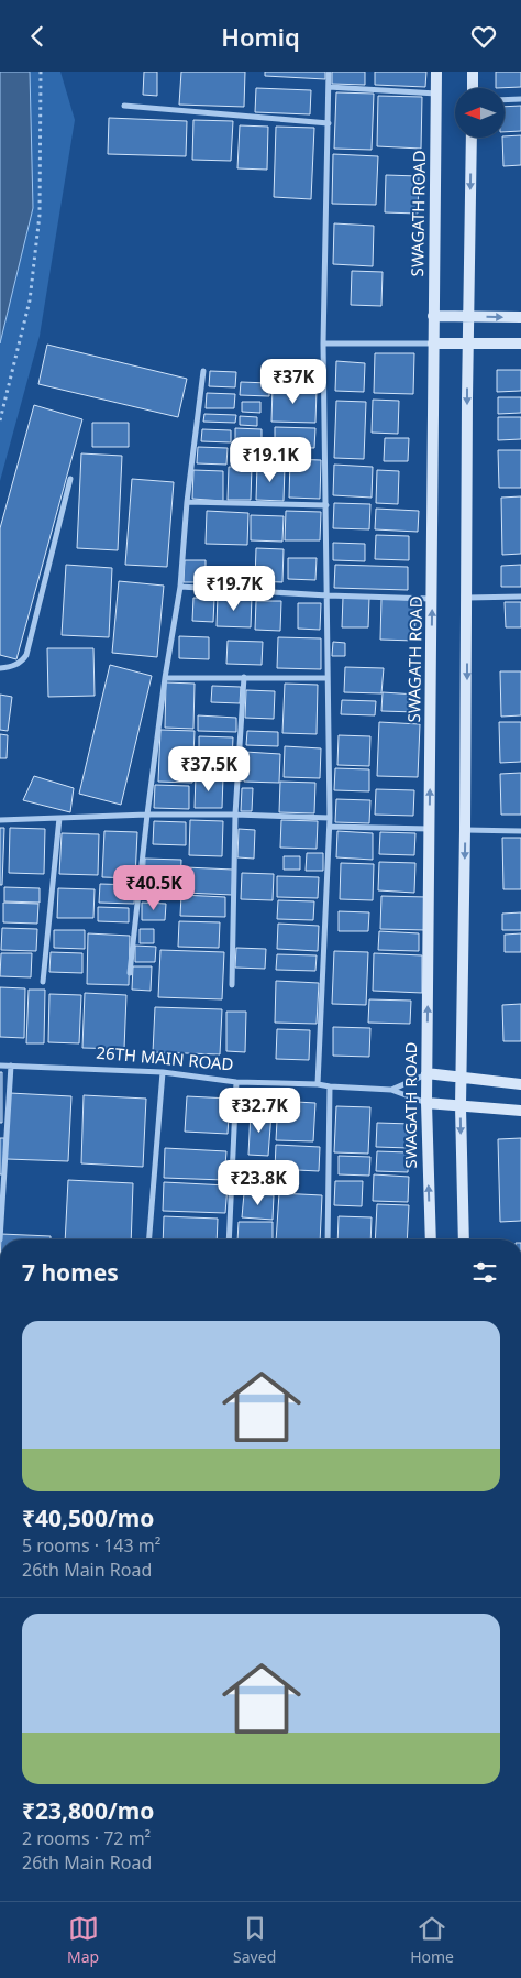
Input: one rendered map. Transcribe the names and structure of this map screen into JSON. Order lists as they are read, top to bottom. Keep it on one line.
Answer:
{"streets":{"main road":["SWAGATH ROAD","26TH MAIN ROAD"]},"crossings":[["SWAGATH ROAD","26TH MAIN ROAD"]],"north":"left","page":{"header":"Homiq","price":["₹37K","₹19.1K","₹19.7K","₹37.5K","₹40.5K","₹32.7K","₹23.8K"],"heading":"7 homes","list":[{"name":"₹40,500/mo","note":"5 rooms · 143 m² · 26th Main Road"},{"name":"₹23,800/mo","note":"2 rooms · 72 m² · 26th Main Road"}],"tabs":["Map","Saved","Home"]}}
